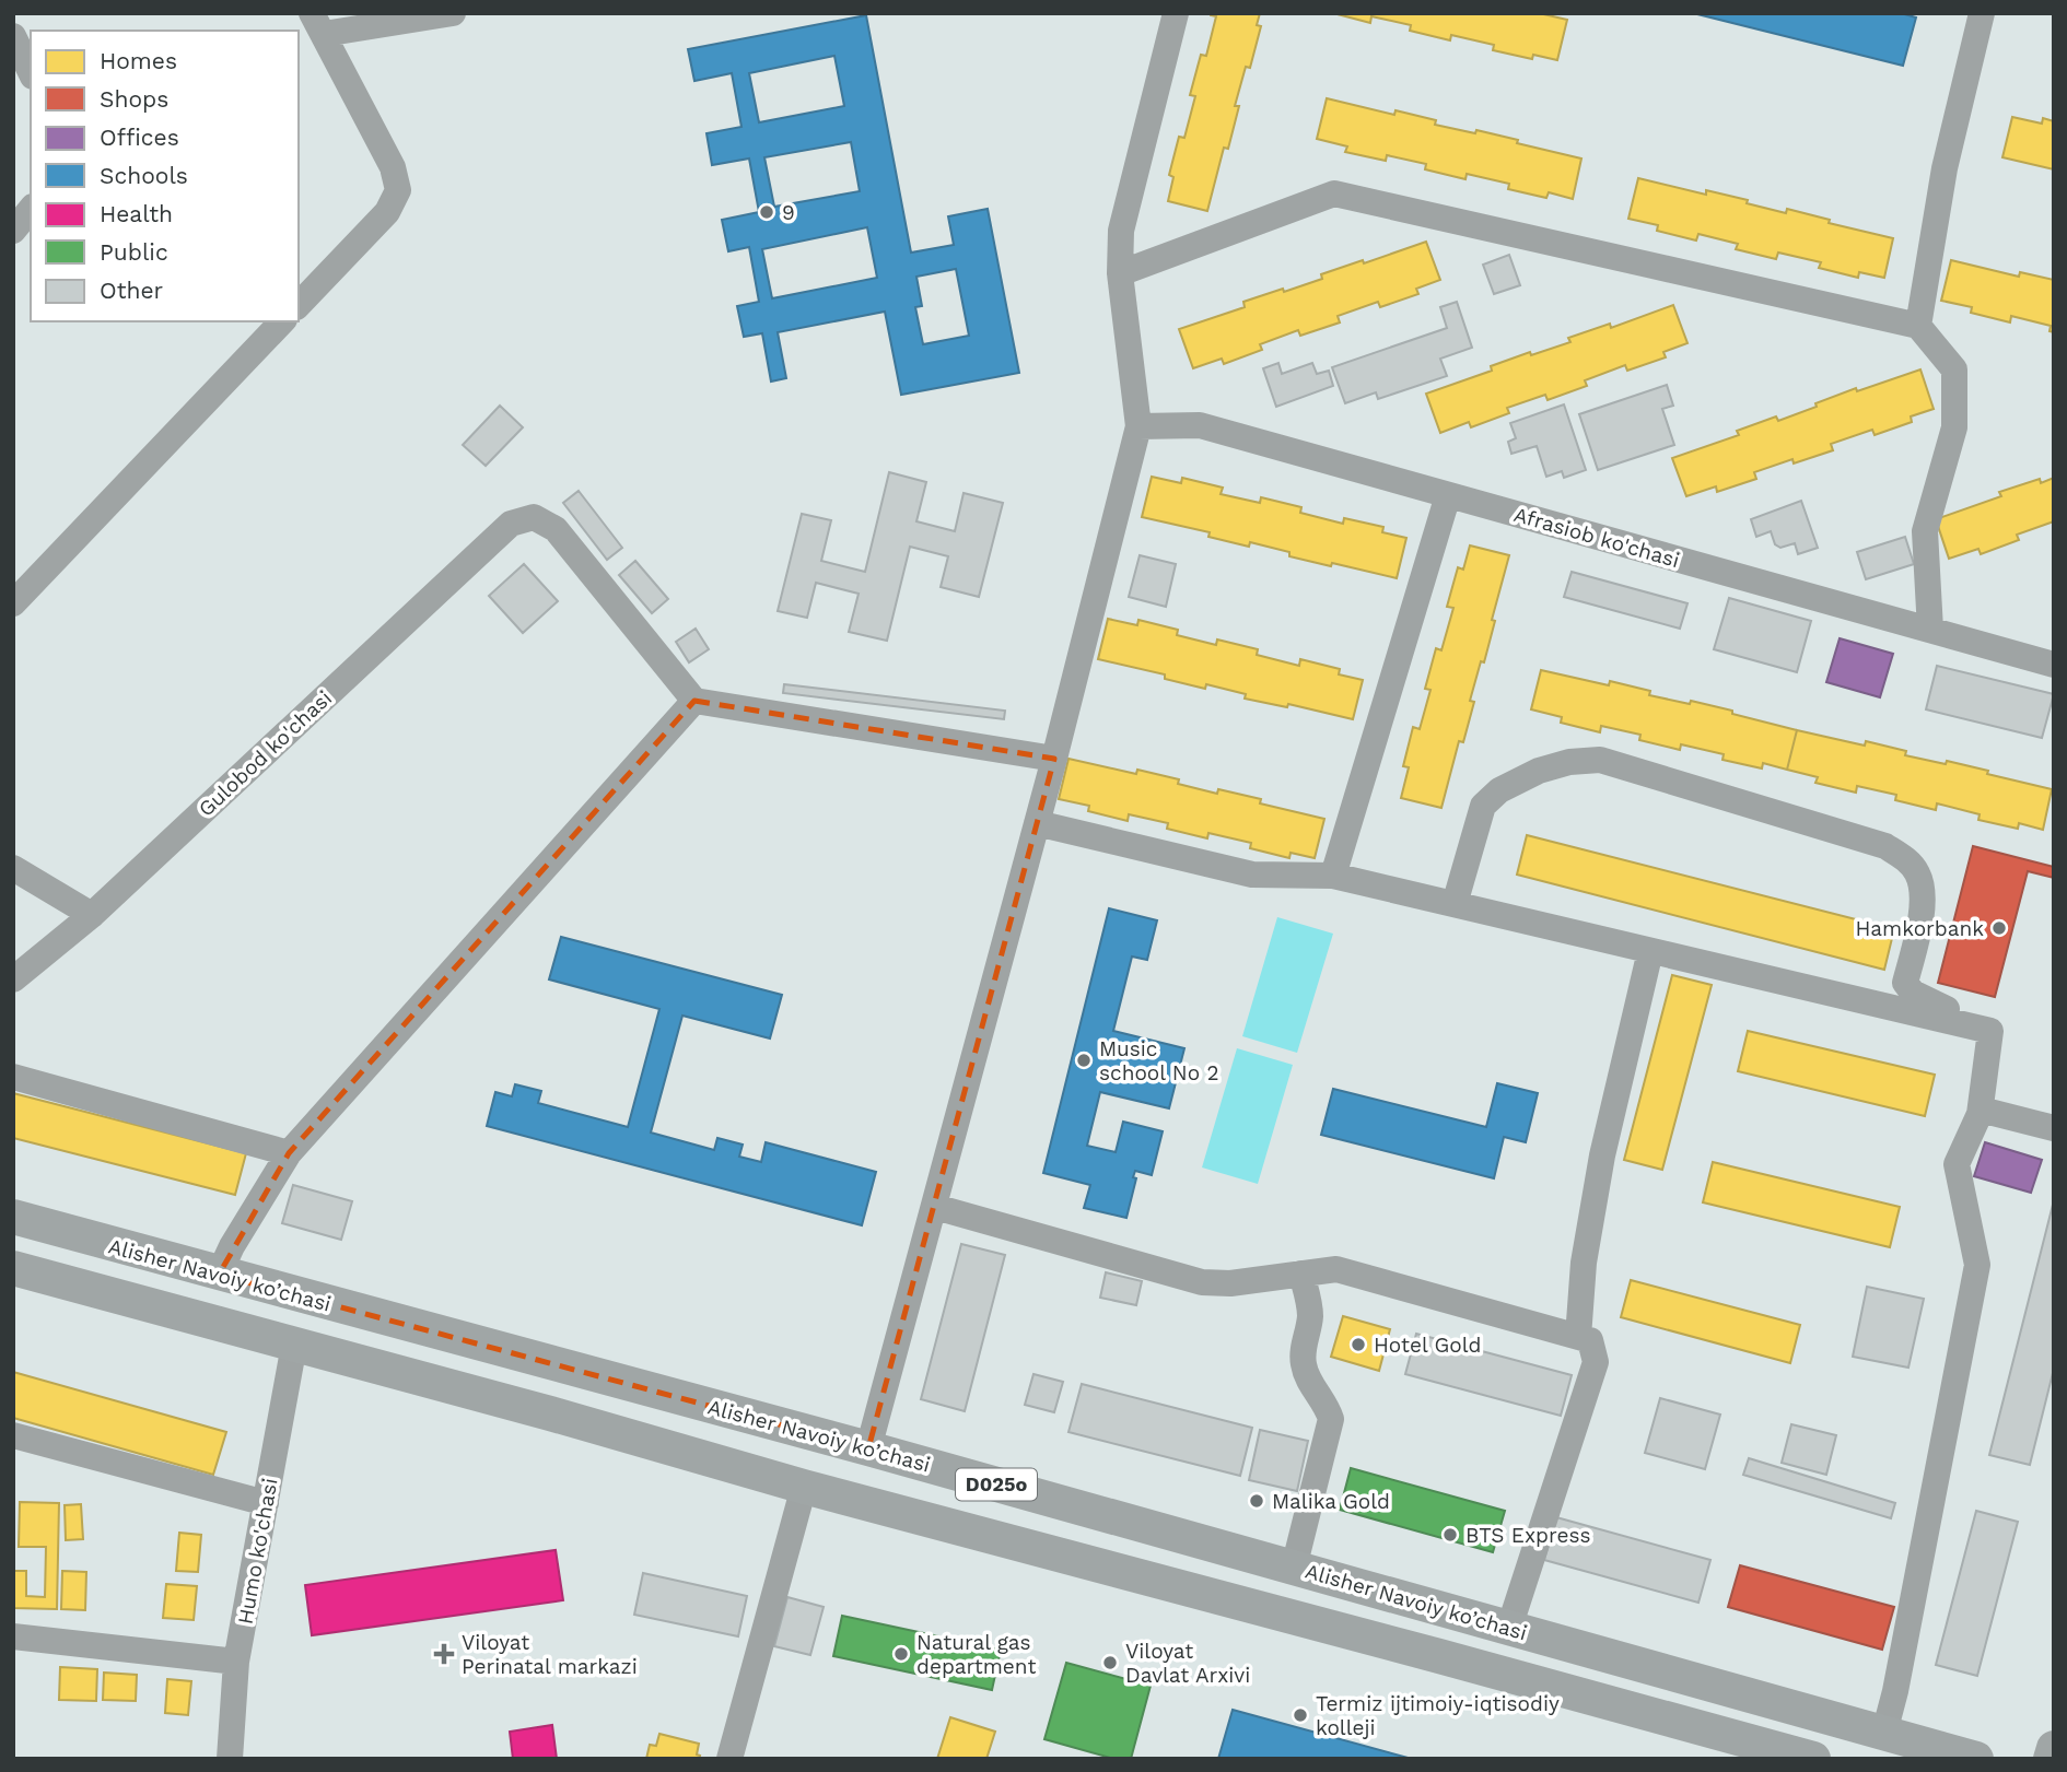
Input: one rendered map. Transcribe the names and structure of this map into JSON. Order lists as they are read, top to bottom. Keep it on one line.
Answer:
{"streets":{"main road":["Alisher Navoiy ko’chasi","D025o"],"street":["Afrasiob ko'chasi","Gulobod ko'chasi","Humo ko'chasi"]},"places":{"other":["9","Hamkorbank","Music school No 2","Hotel Gold","Malika Gold","BTS Express","Natural gas department","Viloyat Davlat Arxivi","Termiz ijtimoiy-iqtisodiy kolleji"],"health":["Viloyat Perinatal markazi"]},"legend":["Homes","Shops","Offices","Schools","Health","Public","Other"]}
